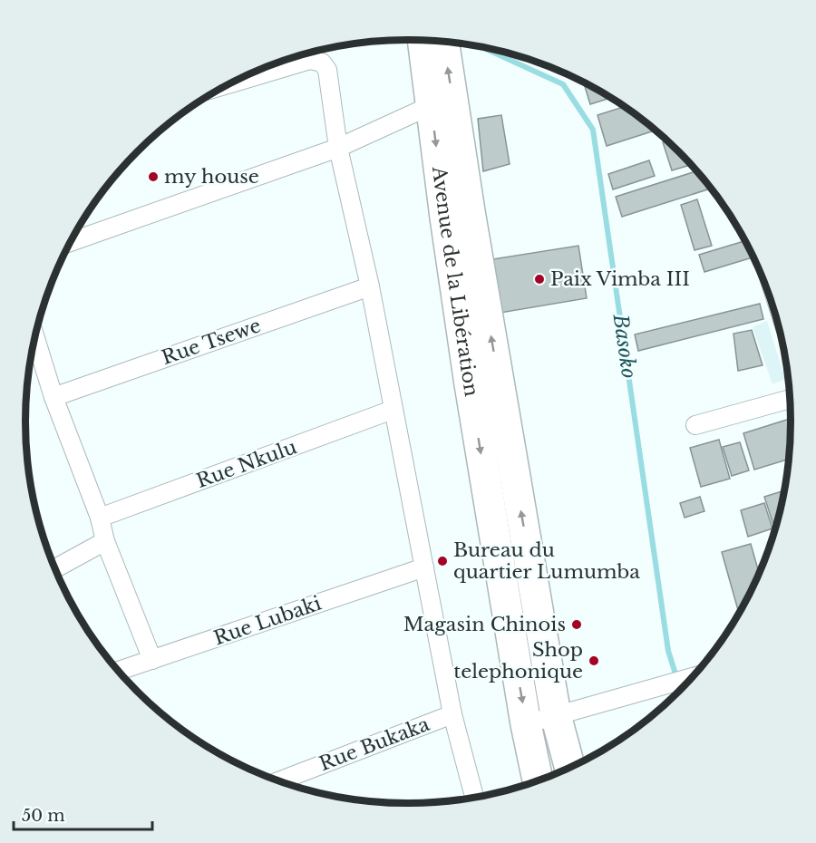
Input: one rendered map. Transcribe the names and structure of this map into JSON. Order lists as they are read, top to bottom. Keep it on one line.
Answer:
{"streets":{"highway":["Avenue de la Libération"],"street":["Rue Tsewe","Rue Nkulu","Rue Lubaki","Rue Bukaka"]},"water":["Basoko"],"places":["my house","Paix Vimba III","Bureau du quartier Lumumba","Magasin Chinois","Shop telephonique"],"scale_bar":"50 m"}
